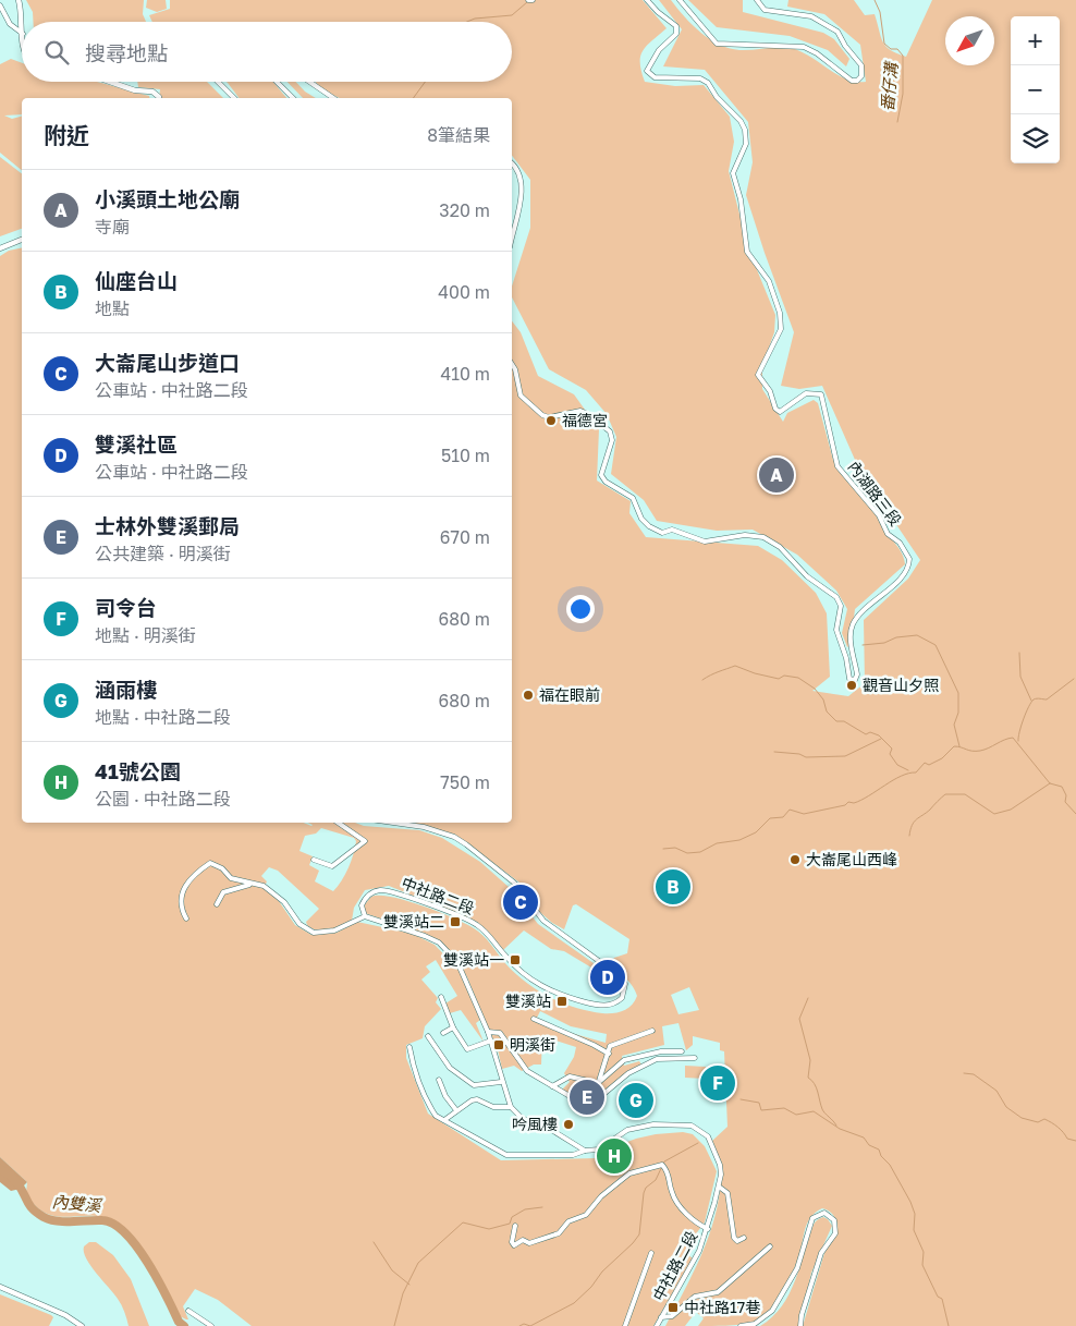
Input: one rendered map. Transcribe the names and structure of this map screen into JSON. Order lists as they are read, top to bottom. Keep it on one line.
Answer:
{"streets":{"street":["內湖路三段","中社路二段"]},"water":["番仔溝","內雙溪"],"places":{"other":["福德宮","觀音山夕照","福在眼前","大崙尾山西峰","吟風樓"],"transit":["雙溪站二","雙溪站一","雙溪站","明溪街","中社路17巷"]},"north":"bottom left","page":{"map_buttons":["+","−"],"search":"搜尋地點","heading":["附近","8筆結果"],"list":[{"mark":"A","name":"小溪頭土地公廟","note":"寺廟","value":"320 m"},{"mark":"B","name":"仙座台山","note":"地點","value":"400 m"},{"mark":"C","name":"大崙尾山步道口","note":"公車站 · 中社路二段","value":"410 m"},{"mark":"D","name":"雙溪社區","note":"公車站 · 中社路二段","value":"510 m"},{"mark":"E","name":"士林外雙溪郵局","note":"公共建築 · 明溪街","value":"670 m"},{"mark":"F","name":"司令台","note":"地點 · 明溪街","value":"680 m"},{"mark":"G","name":"涵雨樓","note":"地點 · 中社路二段","value":"680 m"},{"mark":"H","name":"41號公園","note":"公園 · 中社路二段","value":"750 m"}],"pins":["A","B","C","D","F","E","G","H"]}}
